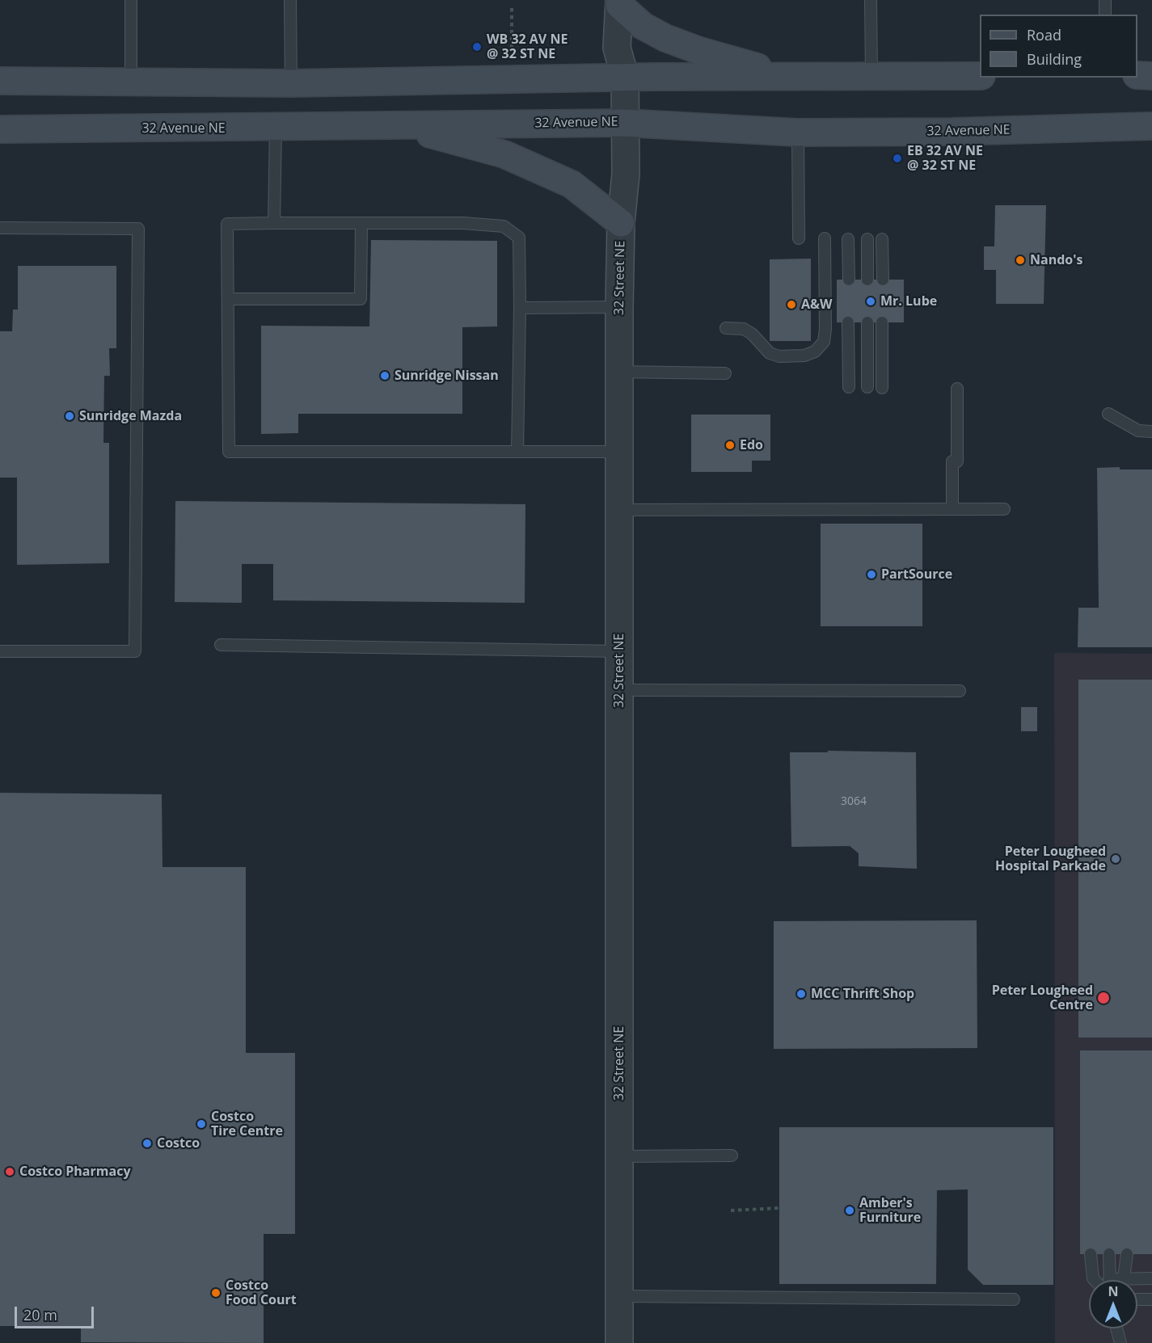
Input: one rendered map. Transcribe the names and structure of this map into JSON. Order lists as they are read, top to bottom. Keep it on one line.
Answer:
{"streets":{"main road":["32 Avenue NE"],"street":["32 Street NE"]},"crossings":[["32 Avenue NE","32 Street NE"]],"places":["WB 32 AV NE @ 32 ST NE","EB 32 AV NE @ 32 ST NE","Nando's","Mr. Lube","A&W","Sunridge Nissan","Sunridge Mazda","Edo","PartSource","Peter Lougheed Hospital Parkade","MCC Thrift Shop","Peter Lougheed Centre","Costco Tire Centre","Costco","Costco Pharmacy","Amber's Furniture","Costco Food Court"],"house_numbers":["3064"],"legend":["Road","Building"],"scale_bar":"20 m","north":"top"}
